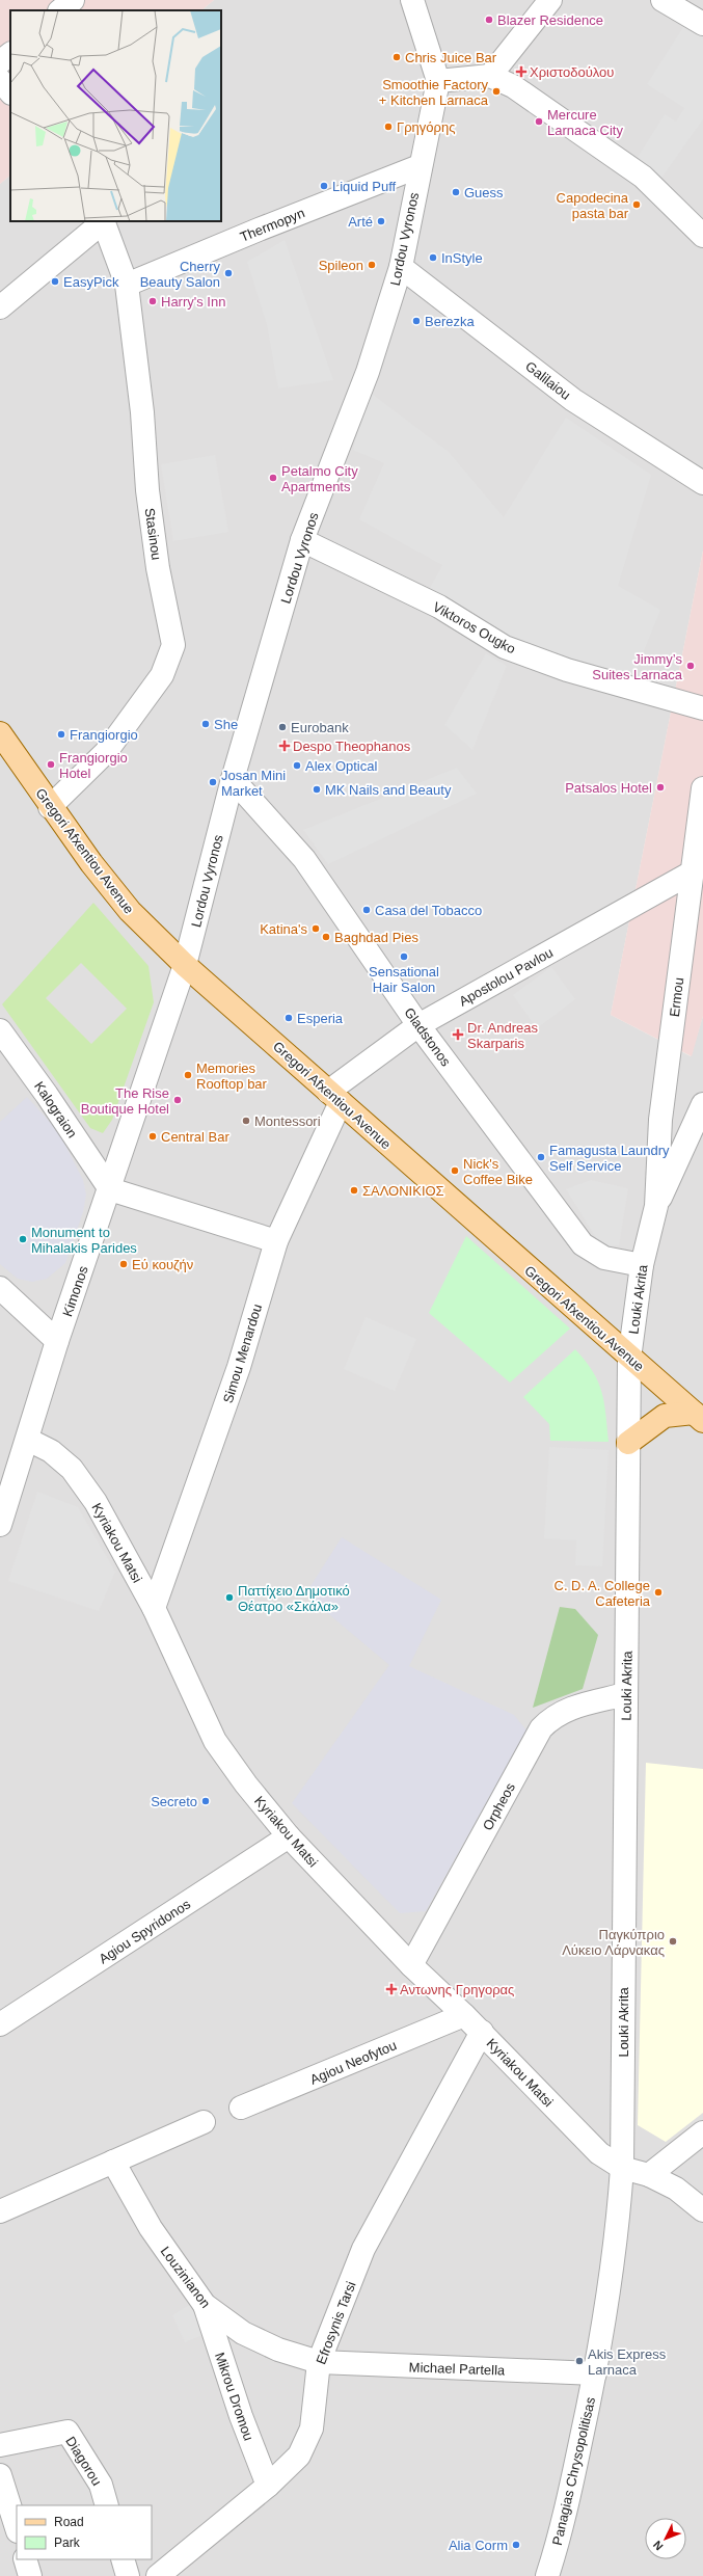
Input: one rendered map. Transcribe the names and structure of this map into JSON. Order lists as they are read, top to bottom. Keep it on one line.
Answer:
{"streets":{"main road":["Gregori Afxentiou Avenue"],"street":["Thermopyn","Lordou Vyronos","Galilaiou","Stasinou","Viktoros Ougko","Apostolou Pavlou","Ermou","Gladstonos","Kalograion","Kimonos","Louki Akrita","Simou Menardou","Kyriakou Matsi","Orpheos","Agiou Spyridonos","Agiou Neofytou","Louzinianon","Efrosynis Tarsi","Michael Partella","Mikrou Dromou","Diagorou","Panagias Chrysopolitisas"]},"crossings":[["Thermopyn","Lordou Vyronos"],["Thermopyn","Stasinou"],["Lordou Vyronos","Galilaiou"],["Lordou Vyronos","Viktoros Ougko"],["Lordou Vyronos","Gregori Afxentiou Avenue"],["Lordou Vyronos","Gladstonos"],["Lordou Vyronos","Kimonos"],["Stasinou","Gregori Afxentiou Avenue"],["Gregori Afxentiou Avenue","Apostolou Pavlou"],["Gregori Afxentiou Avenue","Kimonos"],["Gregori Afxentiou Avenue","Louki Akrita"],["Gregori Afxentiou Avenue","Simou Menardou"],["Apostolou Pavlou","Ermou"],["Apostolou Pavlou","Gladstonos"],["Apostolou Pavlou","Simou Menardou"],["Ermou","Louki Akrita"],["Gladstonos","Louki Akrita"],["Kalograion","Kimonos"],["Kimonos","Kyriakou Matsi"],["Louki Akrita","Kyriakou Matsi"],["Louki Akrita","Orpheos"],["Louki Akrita","Panagias Chrysopolitisas"],["Simou Menardou","Kyriakou Matsi"],["Kyriakou Matsi","Orpheos"],["Kyriakou Matsi","Agiou Spyridonos"],["Kyriakou Matsi","Agiou Neofytou"],["Kyriakou Matsi","Efrosynis Tarsi"],["Kyriakou Matsi","Panagias Chrysopolitisas"],["Louzinianon","Efrosynis Tarsi"],["Louzinianon","Michael Partella"],["Louzinianon","Mikrou Dromou"],["Efrosynis Tarsi","Michael Partella"],["Efrosynis Tarsi","Mikrou Dromou"],["Michael Partella","Panagias Chrysopolitisas"]],"places":{"other":["Blazer Residence","Chris Juice Bar","Smoothie Factory + Kitchen Larnaca","Mercure Larnaca City","Γρηγόρης","Liquid Puff","Guess","Capodecina pasta bar","Arté","InStyle","Spileon","Cherry Beauty Salon","EasyPick","Harry's Inn","Berezka","Petalmo City Apartments","Jimmy’s Suites Larnaca","She","Eurobank","Frangiorgio","Frangiorgio Hotel","Alex Optical","Josan Mini Market","Patsalos Hotel","MK Nails and Beauty","Casa del Tobacco","Katina's","Baghdad Pies","Sensational Hair Salon","Esperia","Memories Rooftop bar","The Rise Boutique Hotel","Montessori","Central Bar","Famagusta Laundry Self Service","Nick's Coffee Bike","ΣΑΛΟΝΙΚΙΟΣ","Monument to Mihalakis Parides","Εύ κουζήν","C. D. A. College Cafeteria","Παττίχειο Δημοτικό Θέατρο «Σκάλα»","Secreto","Παγκύπριο Λύκειο Λάρνακας","Akis Express Larnaca","Alia Corm"],"health":["Χριστοδούλου","Despo Theophanos","Dr. Andreas Skarparis","Αντωνης Γρηγορας"]},"legend":["Road","Park"],"north":"bottom left"}
